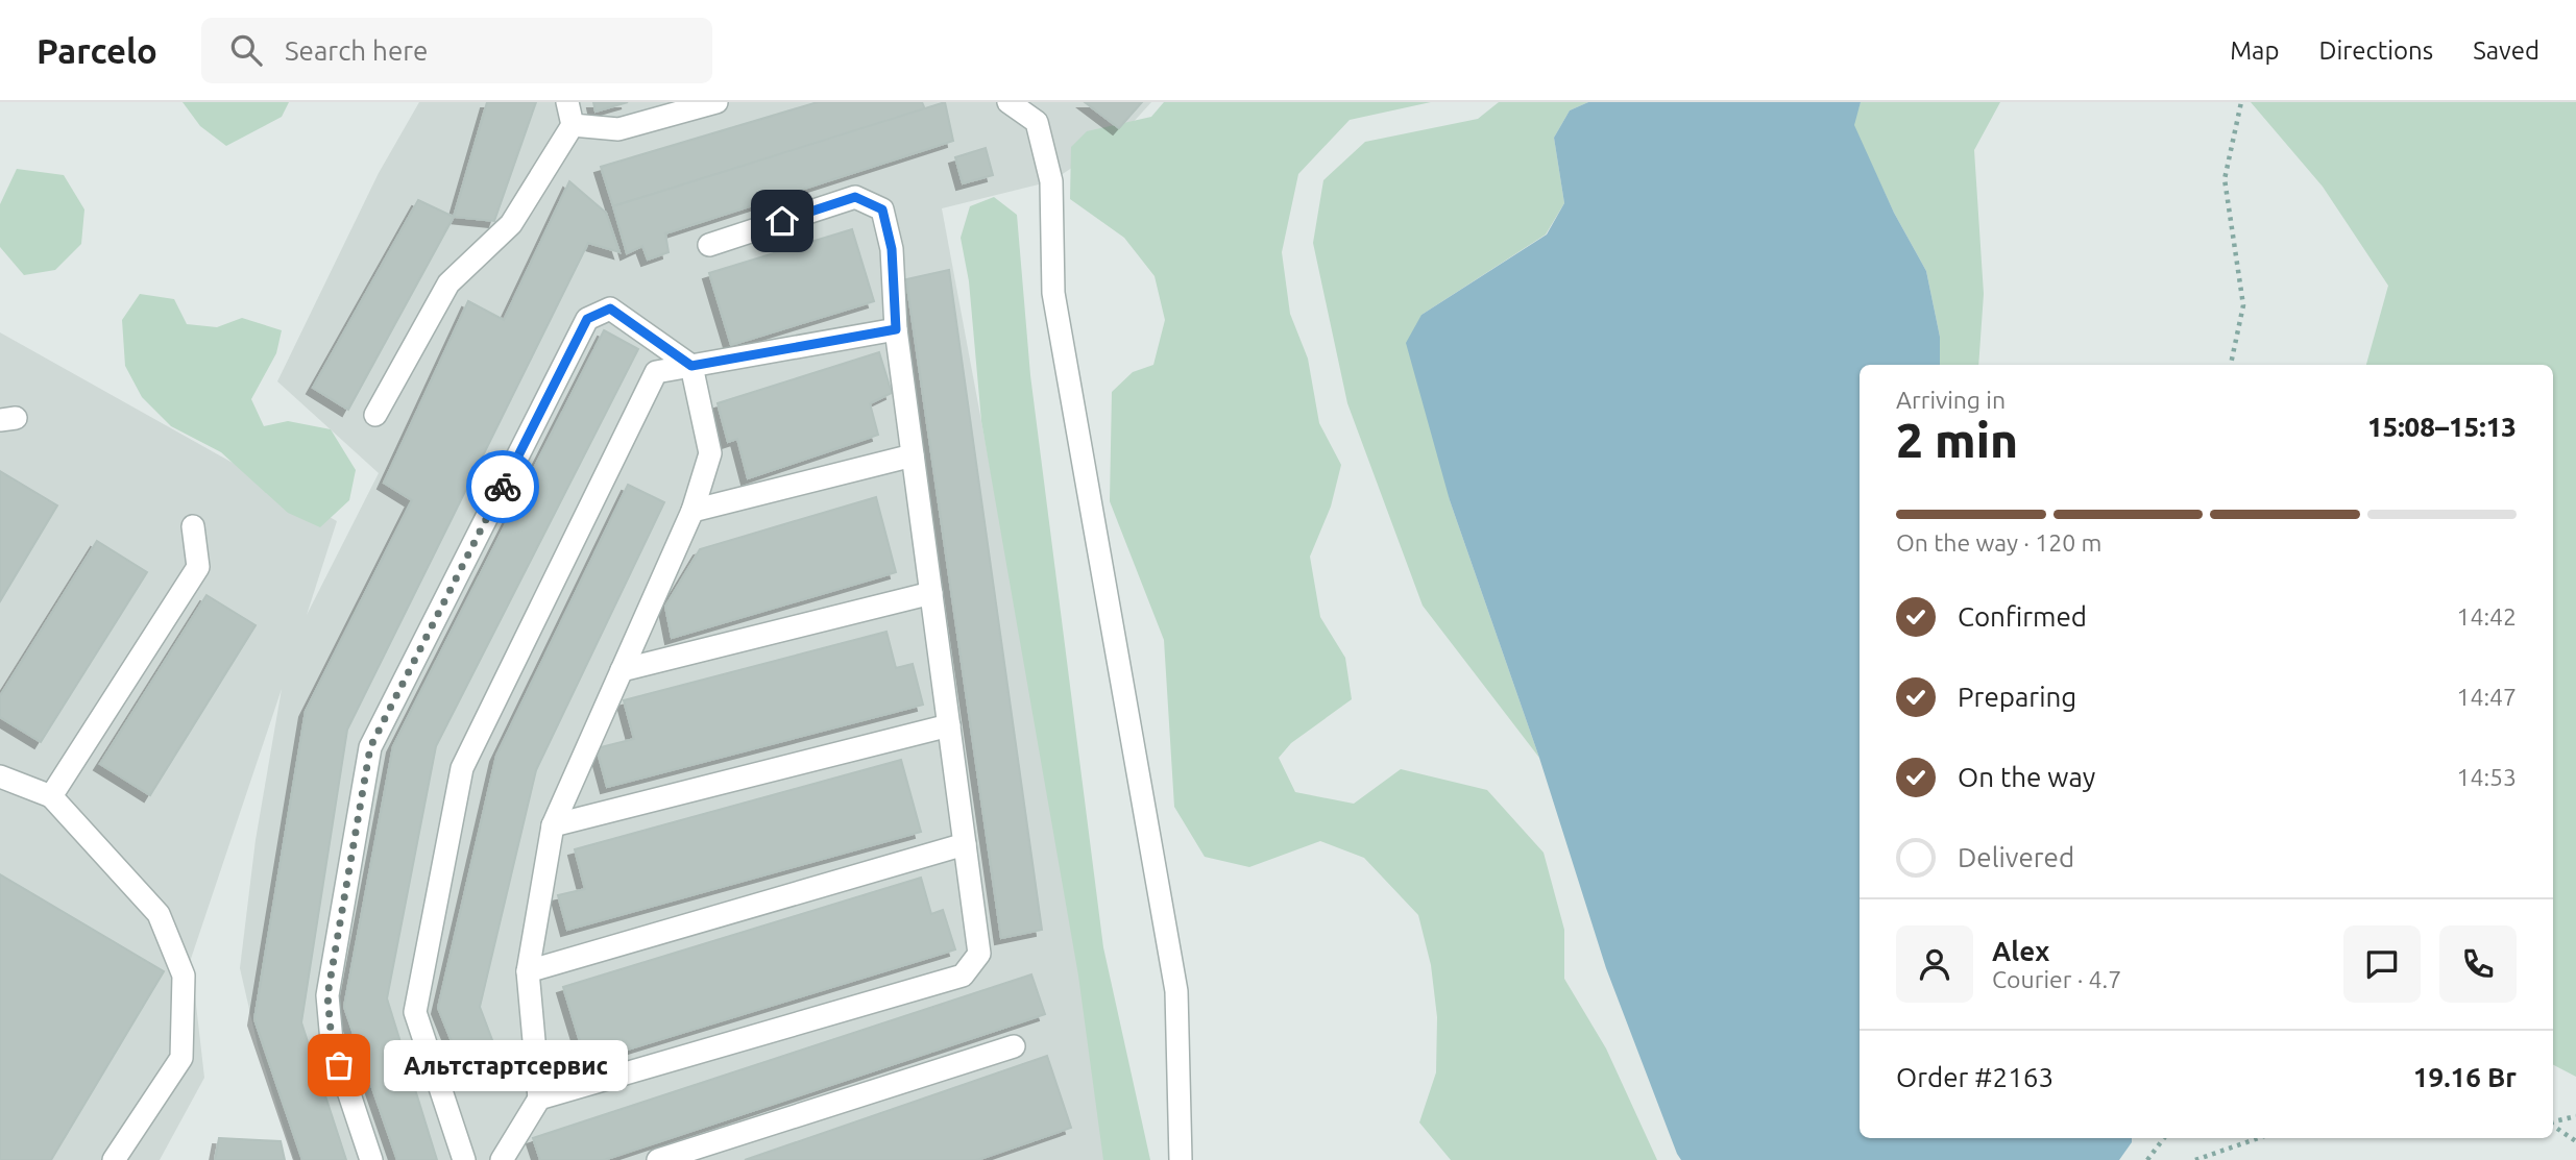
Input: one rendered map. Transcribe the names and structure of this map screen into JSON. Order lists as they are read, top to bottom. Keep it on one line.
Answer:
{"places":["Альтстартсервис"],"page":{"header":"Parcelo","search":"Search here","nav":["Map","Directions","Saved"],"heading":["2 min","Arriving in","15:08–15:13"],"panel":["Alex","Courier · 4.7","Order #2163","19.16 Br"],"bar":"On the way · 120 m","list":[["Confirmed","14:42"],["Preparing","14:47"],["On the way","14:53"],"Delivered"],"bubble":"Альтстартсервис"}}
